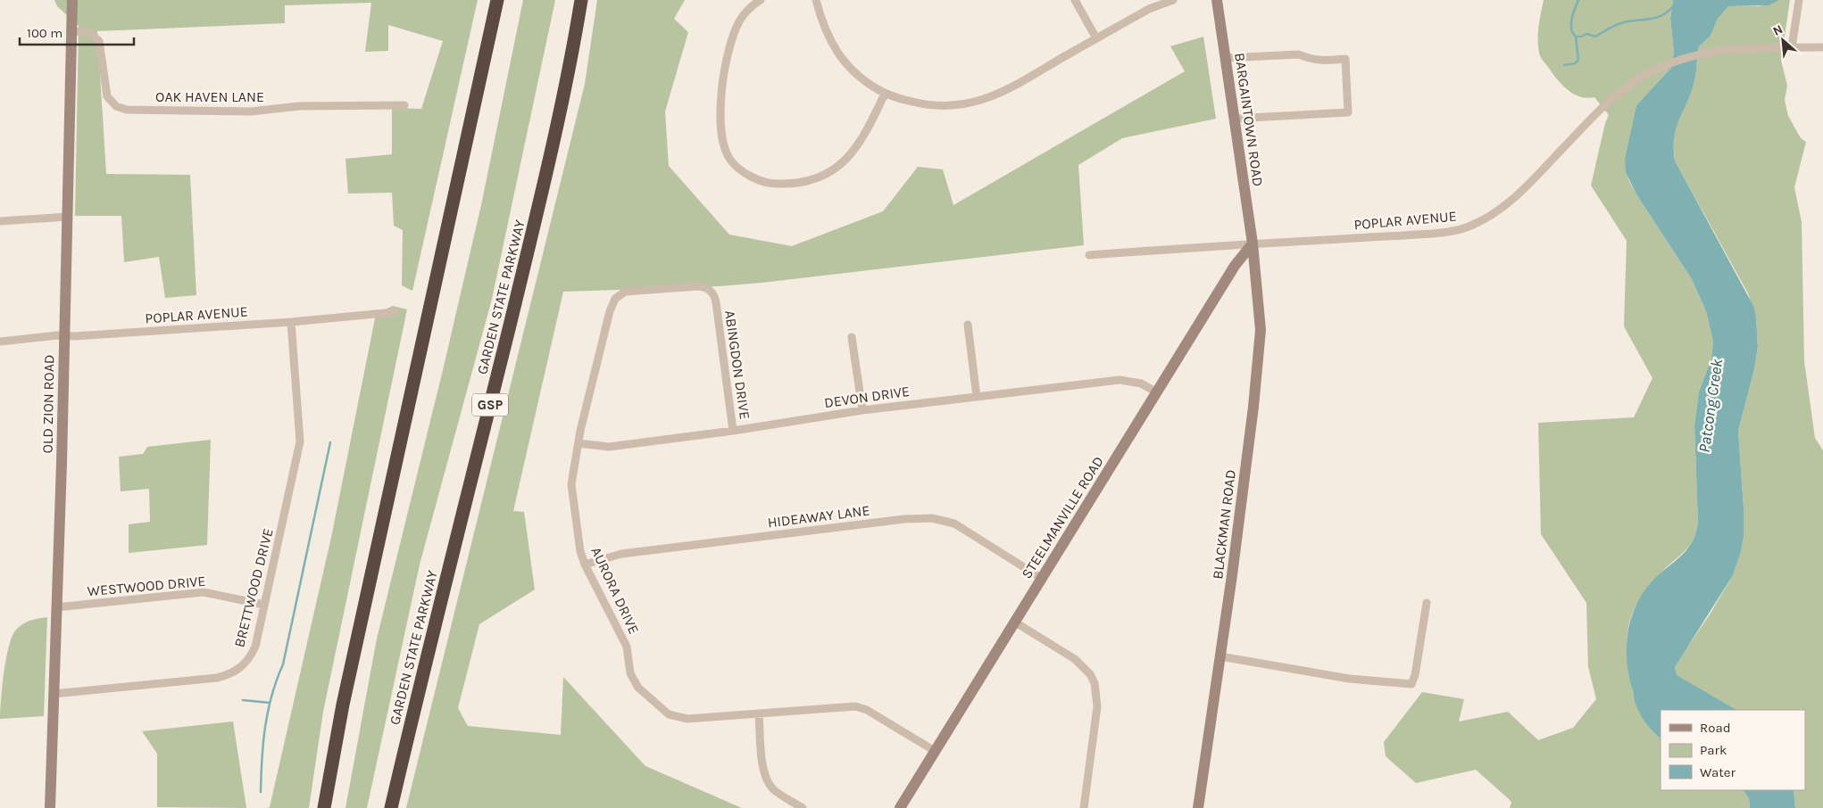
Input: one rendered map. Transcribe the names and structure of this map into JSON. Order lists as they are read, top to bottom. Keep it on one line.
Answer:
{"streets":{"highway":["GARDEN STATE PARKWAY","GSP"],"main road":["BARGAINTOWN ROAD","OLD ZION ROAD","STEELMANVILLE ROAD","BLACKMAN ROAD"],"street":["OAK HAVEN LANE","POPLAR AVENUE","ABINGDON DRIVE","DEVON DRIVE","HIDEAWAY LANE","WESTWOOD DRIVE","BRETTWOOD DRIVE","AURORA DRIVE"]},"crossings":[["OAK HAVEN LANE","OLD ZION ROAD"],["BARGAINTOWN ROAD","POPLAR AVENUE"],["BARGAINTOWN ROAD","STEELMANVILLE ROAD"],["BARGAINTOWN ROAD","BLACKMAN ROAD"],["POPLAR AVENUE","OLD ZION ROAD"],["POPLAR AVENUE","STEELMANVILLE ROAD"],["POPLAR AVENUE","BLACKMAN ROAD"],["POPLAR AVENUE","BRETTWOOD DRIVE"],["ABINGDON DRIVE","DEVON DRIVE"],["ABINGDON DRIVE","AURORA DRIVE"],["DEVON DRIVE","STEELMANVILLE ROAD"],["DEVON DRIVE","AURORA DRIVE"],["OLD ZION ROAD","WESTWOOD DRIVE"],["OLD ZION ROAD","BRETTWOOD DRIVE"],["HIDEAWAY LANE","STEELMANVILLE ROAD"],["HIDEAWAY LANE","AURORA DRIVE"],["STEELMANVILLE ROAD","BLACKMAN ROAD"],["STEELMANVILLE ROAD","AURORA DRIVE"],["WESTWOOD DRIVE","BRETTWOOD DRIVE"]],"water":["Patcong Creek"],"legend":["Road","Park","Water"],"scale_bar":"100 m","north":"top left"}
